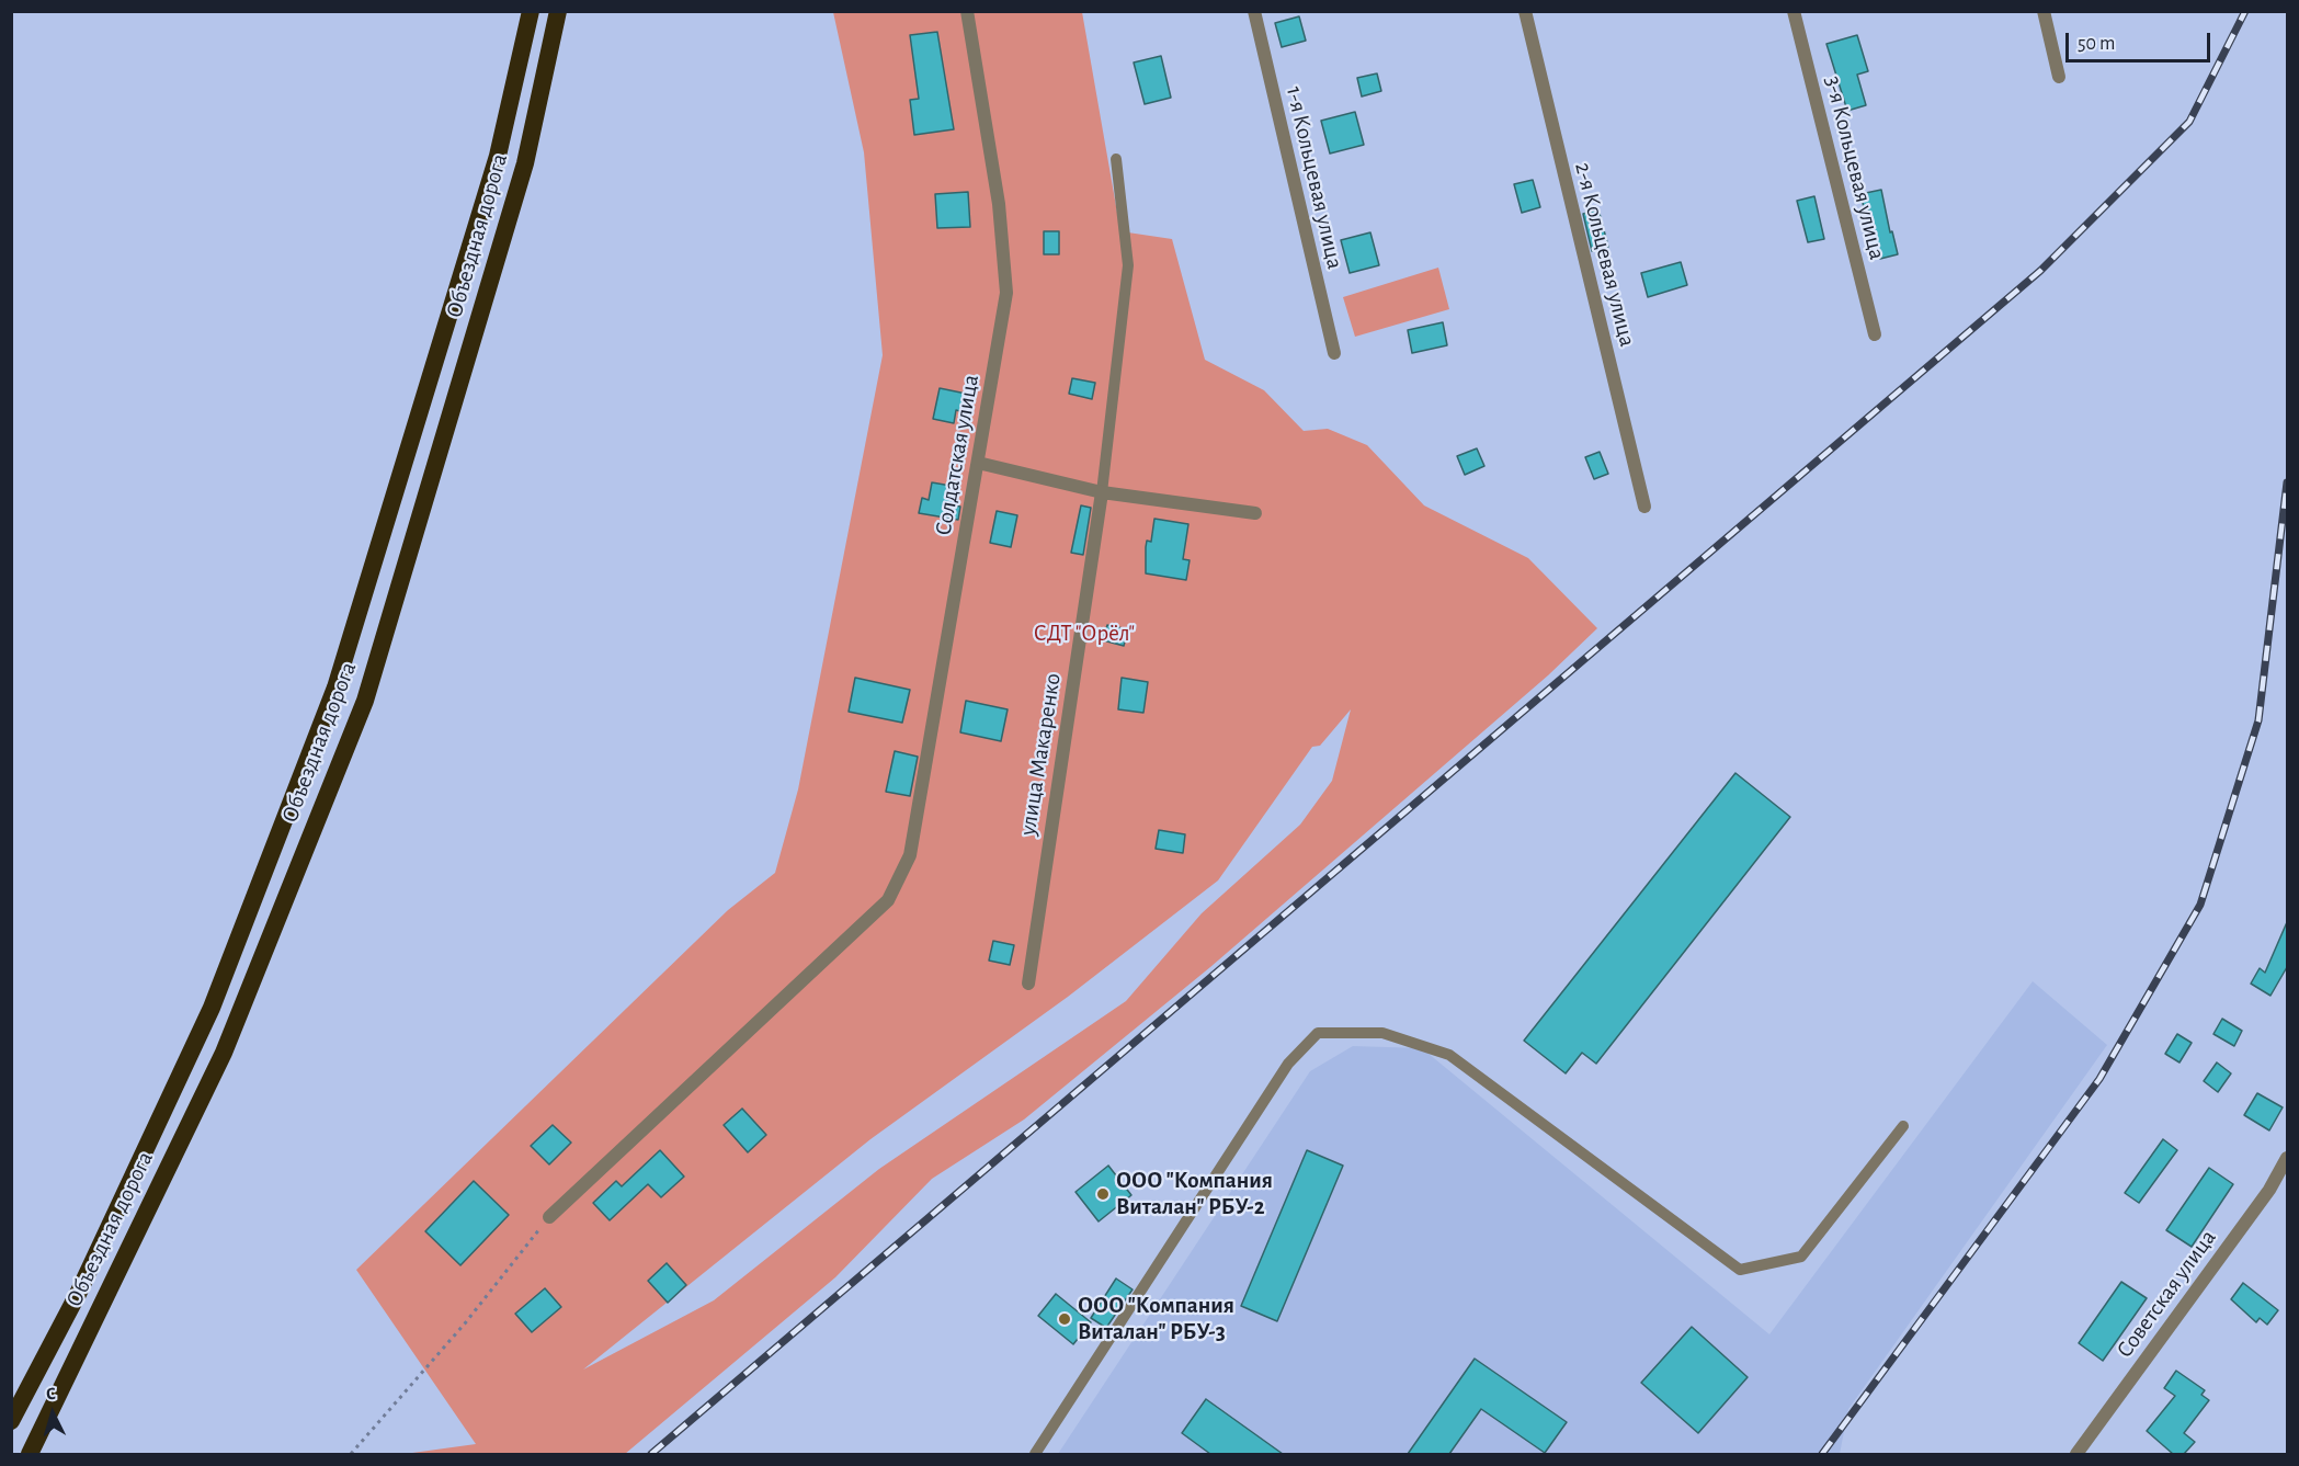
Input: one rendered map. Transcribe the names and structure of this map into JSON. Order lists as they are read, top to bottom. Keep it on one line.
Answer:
{"streets":{"highway":["Объездная дорога"],"street":["3-я Кольцевая улица","1-я Кольцевая улица","2-я Кольцевая улица","Солдатская улица","улица Макаренко","Советская улица"]},"parks":["СДТ \"Орёл\""],"places":["ООО \"Компания Виталан\" РБУ-2","ООО \"Компания Виталан\" РБУ-3"],"scale_bar":"50 m","north":"top"}
